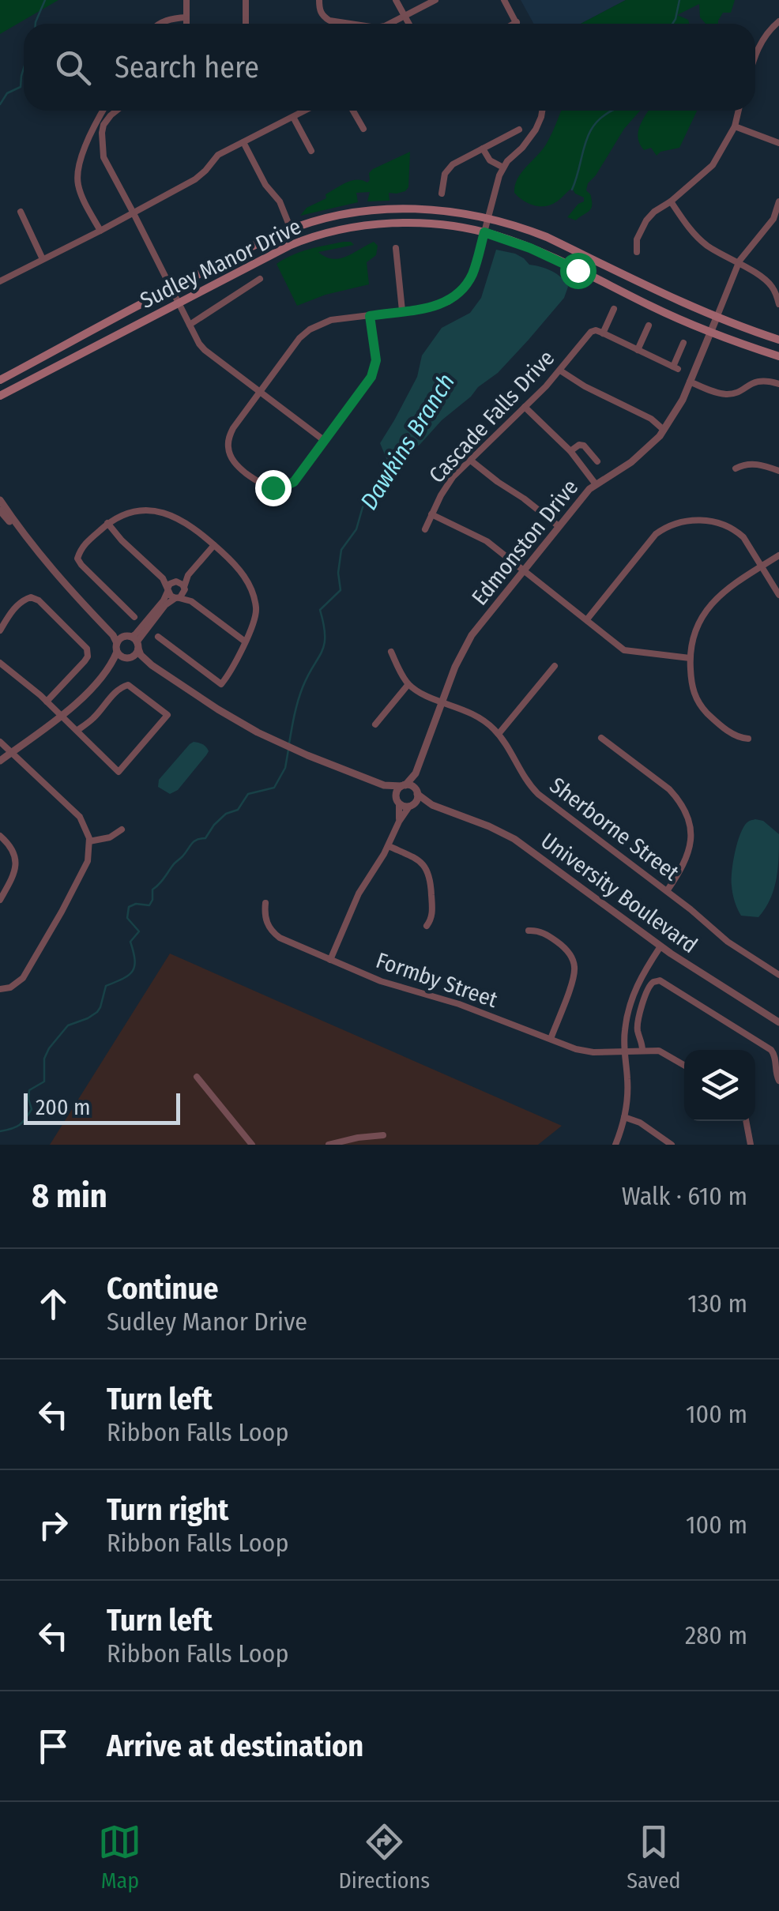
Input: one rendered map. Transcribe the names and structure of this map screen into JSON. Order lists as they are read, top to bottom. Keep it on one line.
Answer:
{"streets":{"main road":["Sudley Manor Drive"],"street":["Cascade Falls Drive","Edmonston Drive","Sherborne Street","University Boulevard","Formby Street"]},"crossings":[["Sudley Manor Drive","Edmonston Drive"],["Edmonston Drive","Sherborne Street"],["Edmonston Drive","University Boulevard"]],"water":["Dawkins Branch"],"scale_bar":"200 m","page":{"search":"Search here","scale":"200 m","heading":["8 min","Walk · 610 m"],"list":[["Continue","Sudley Manor Drive","130 m"],["Turn left","Ribbon Falls Loop","100 m"],["Turn right","Ribbon Falls Loop","100 m"],["Turn left","Ribbon Falls Loop","280 m"],"Arrive at destination"],"nav":["Map","Directions","Saved"]}}
